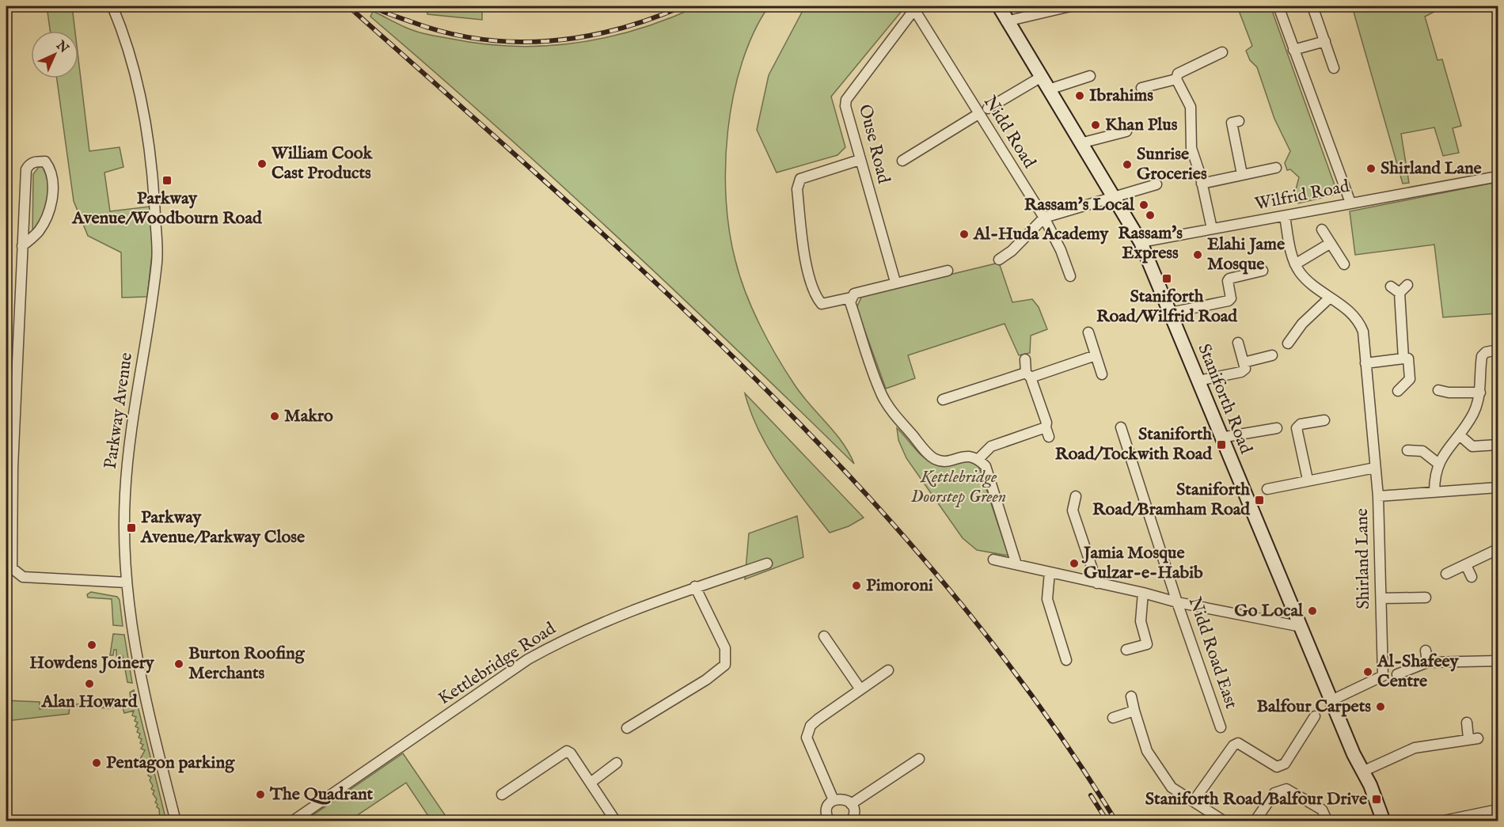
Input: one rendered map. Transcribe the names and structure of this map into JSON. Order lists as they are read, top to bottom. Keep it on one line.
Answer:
{"streets":{"main road":["Staniforth Road"],"street":["Nidd Road","Ouse Road","Wilfrid Road","Parkway Avenue","Shirland Lane","Nidd Road East","Kettlebridge Road"]},"crossings":[["Nidd Road","Ouse Road"],["Wilfrid Road","Staniforth Road"],["Wilfrid Road","Shirland Lane"],["Staniforth Road","Shirland Lane"]],"parks":["Kettlebridge Doorstep Green"],"places":{"other":["Ibrahims","Khan Plus","William Cook Cast Products","Sunrise Groceries","Shirland Lane","Rassam's Local","Rassam's Express","Al-Huda Academy","Elahi Jame Mosque","Makro","Jamia Mosque Gulzar-e-Habib","Pimoroni","Go Local","Howdens Joinery","Burton Roofing Merchants","Al-Shafeey Centre","Alan Howard","Balfour Carpets","Pentagon parking","The Quadrant"],"transit":["Parkway Avenue/Woodbourn Road","Staniforth Road/Wilfrid Road","Staniforth Road/Tockwith Road","Staniforth Road/Bramham Road","Parkway Avenue/Parkway Close","Staniforth Road/Balfour Drive"]},"north":"top right"}
